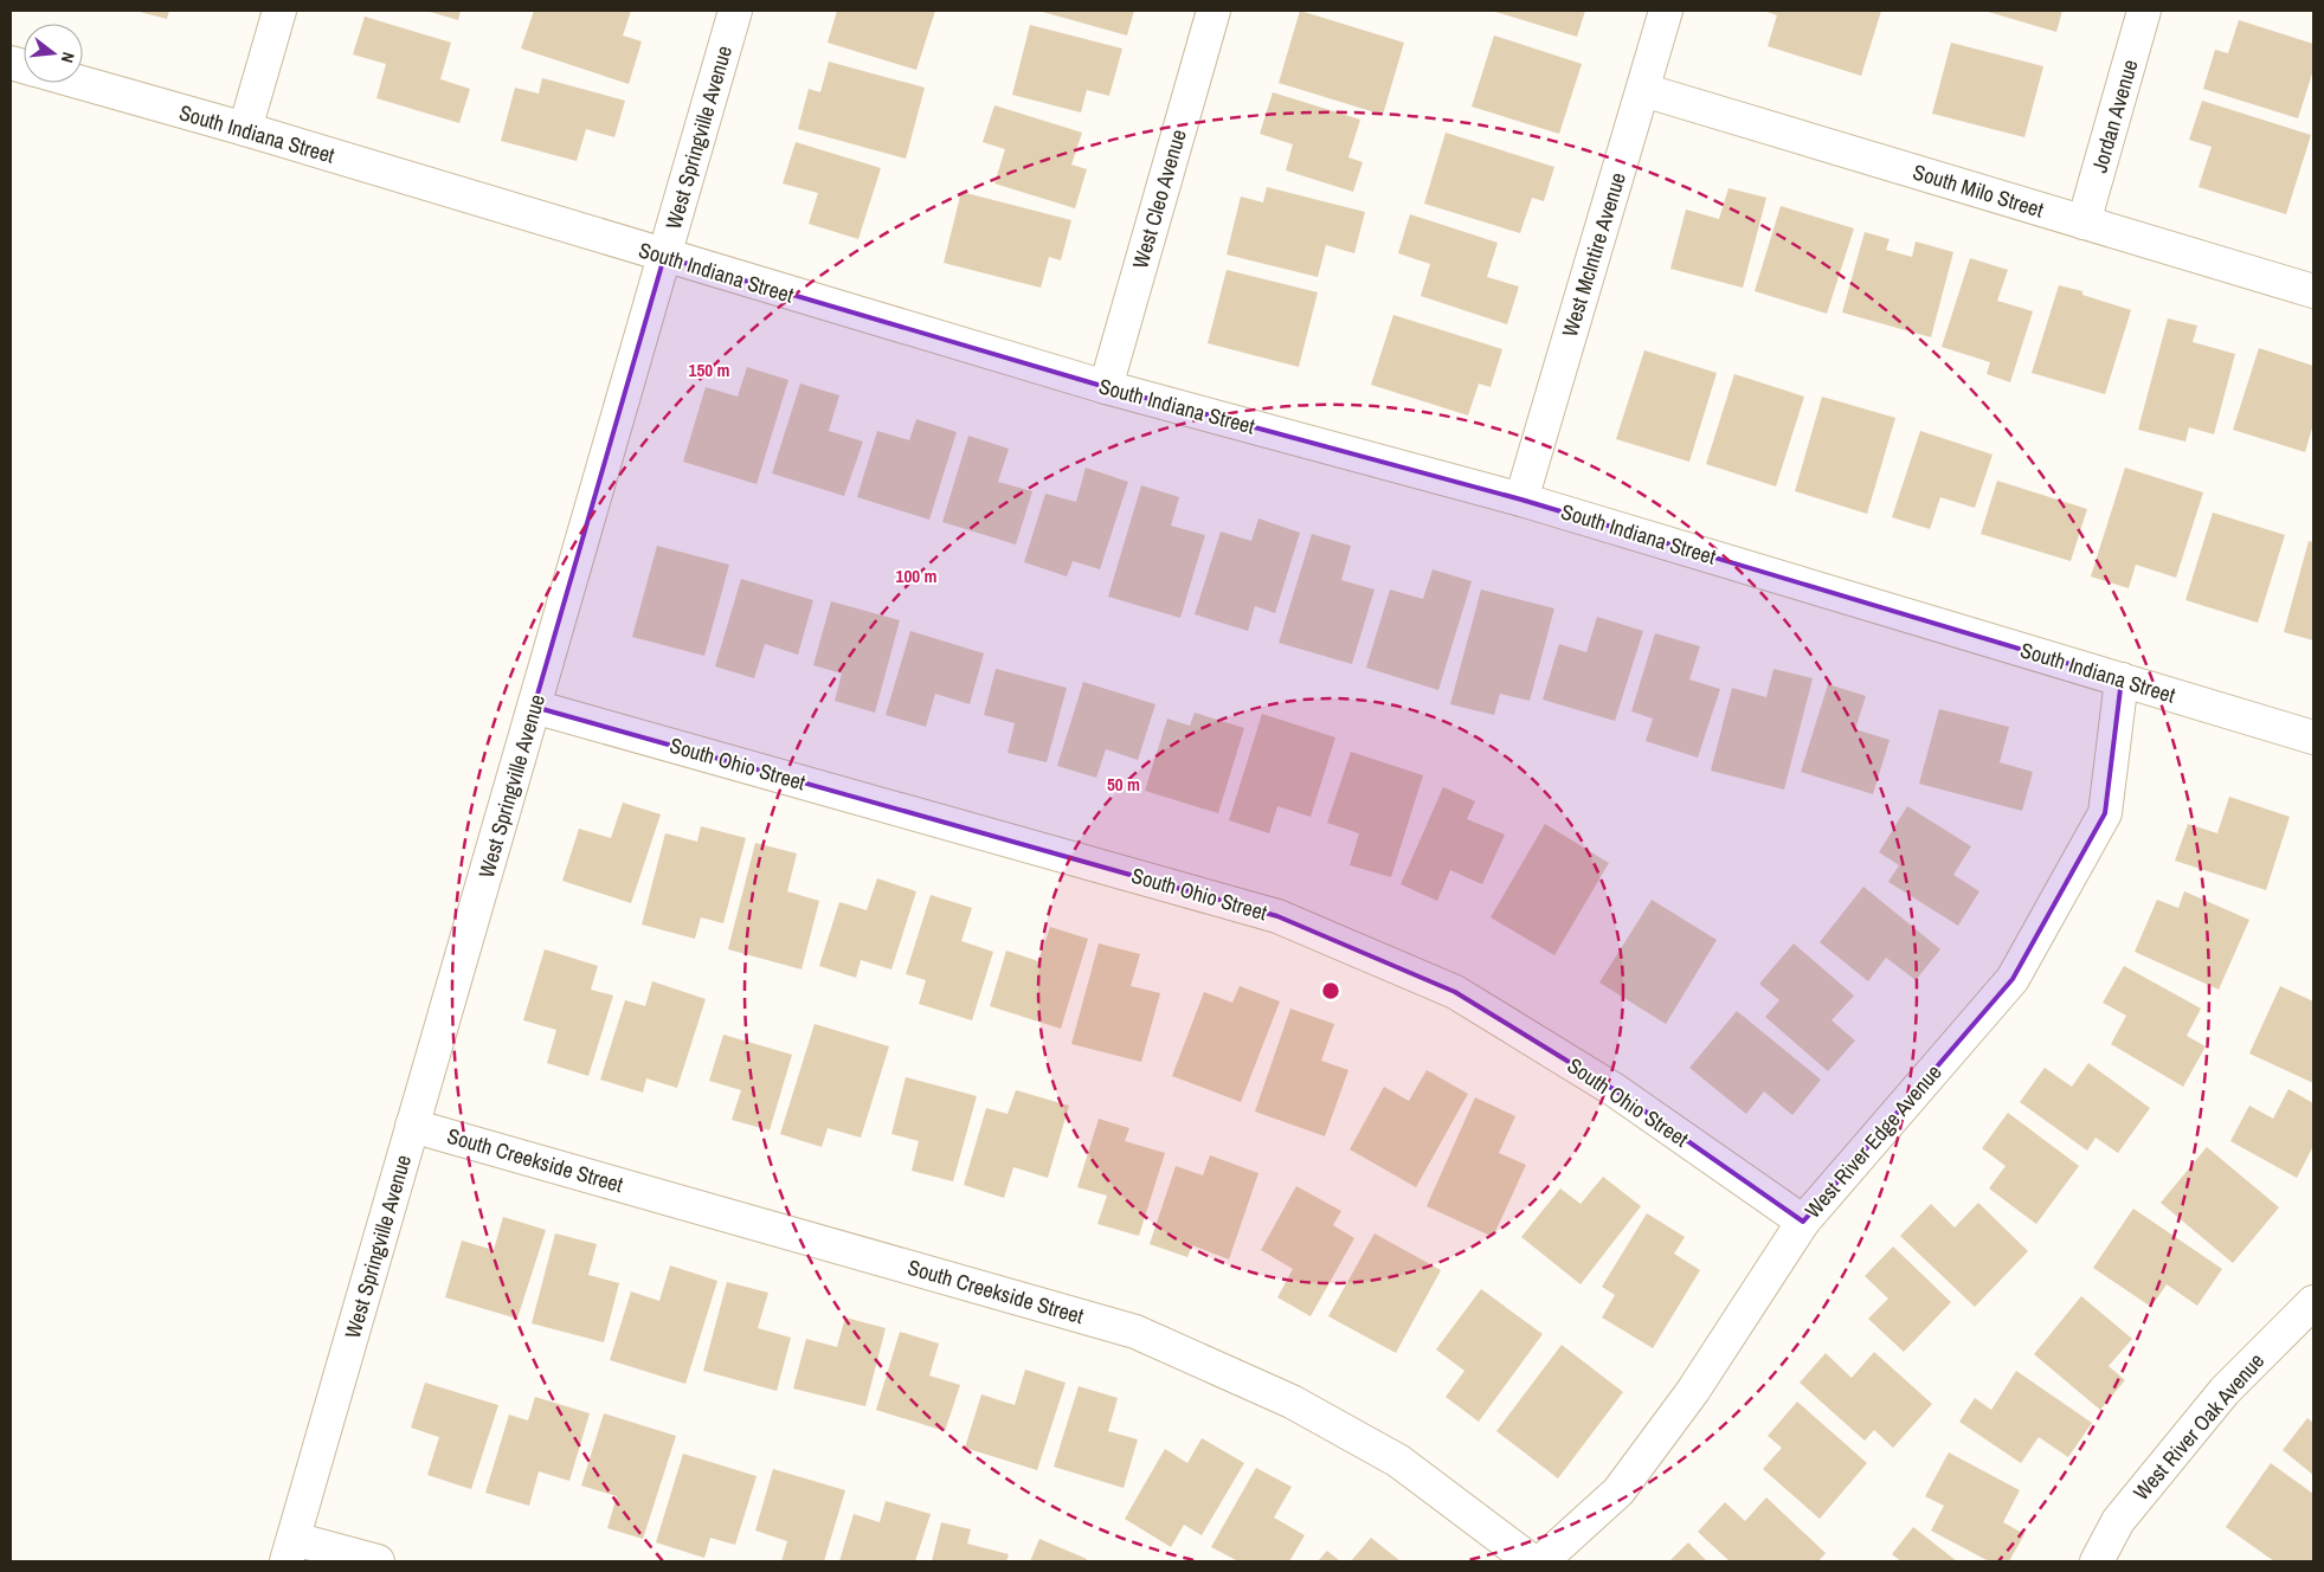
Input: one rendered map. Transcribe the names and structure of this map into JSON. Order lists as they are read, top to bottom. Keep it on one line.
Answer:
{"streets":{"street":["Jordan Avenue","South Indiana Street","West Springville Avenue","South Milo Street","West Cleo Avenue","West McIntire Avenue","South Ohio Street","West River Edge Avenue","South Creekside Street","West River Oak Avenue"]},"crossings":[["Jordan Avenue","South Milo Street"],["South Indiana Street","West Springville Avenue"],["South Indiana Street","West Cleo Avenue"],["South Indiana Street","West McIntire Avenue"],["South Indiana Street","West River Edge Avenue"],["West Springville Avenue","South Ohio Street"],["West Springville Avenue","South Creekside Street"],["South Milo Street","West McIntire Avenue"],["South Ohio Street","West River Edge Avenue"]],"north":"right","rings":["150 m","100 m","50 m"]}
